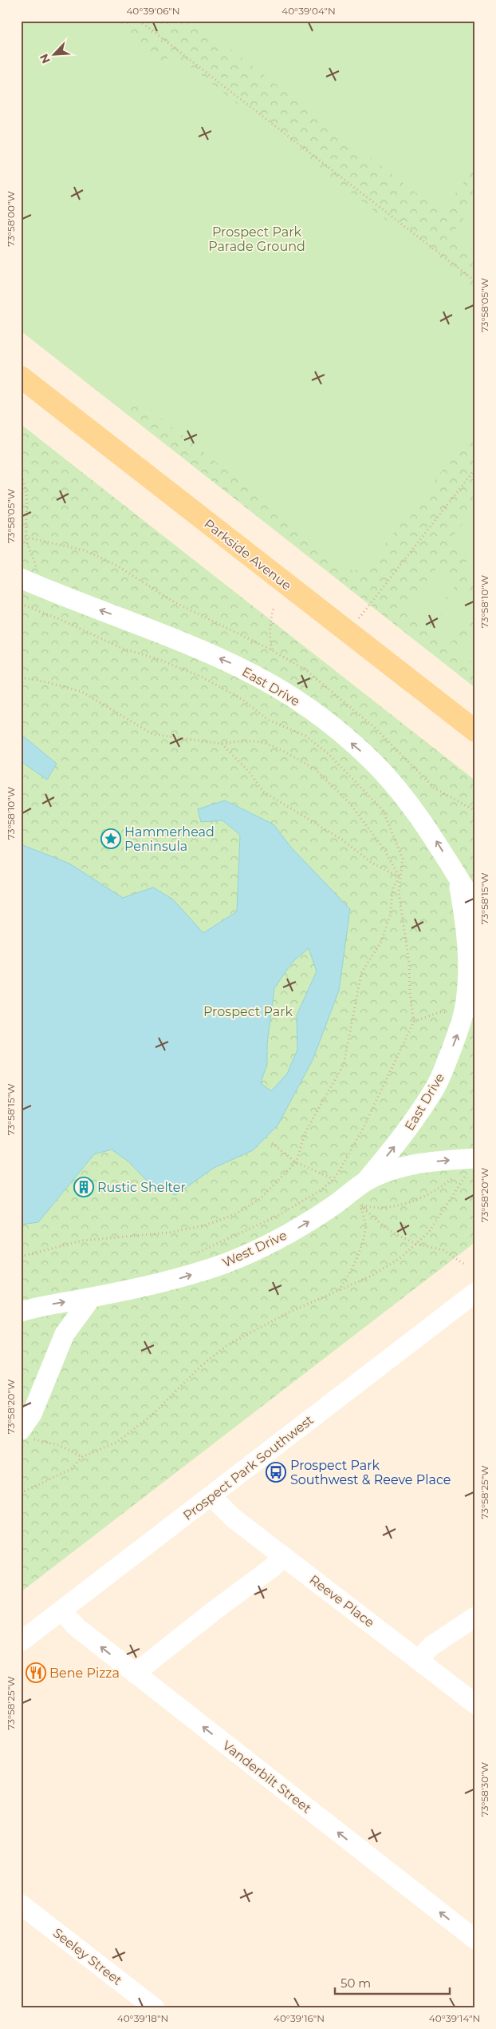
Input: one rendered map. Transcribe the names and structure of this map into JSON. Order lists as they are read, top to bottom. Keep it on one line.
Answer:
{"streets":{"main road":["Parkside Avenue"],"street":["East Drive","West Drive","Prospect Park Southwest","Reeve Place","Vanderbilt Street","Seeley Street"]},"crossings":[["East Drive","West Drive"],["Prospect Park Southwest","Reeve Place"],["Prospect Park Southwest","Vanderbilt Street"]],"one_way":["West Drive","Vanderbilt Street"],"parks":["Prospect Park Parade Ground","Prospect Park"],"places":{"place":["Hammerhead Peninsula"],"building":["Rustic Shelter"],"bus stop":["Prospect Park Southwest & Reeve Place"],"restaurant":["Bene Pizza"]},"scale_bar":"50 m","north":"bottom left","coordinates":["40°39'06\"N","40°39'04\"N","73°58'00\"W","73°58'05\"W","73°58'10\"W","73°58'15\"W","73°58'20\"W","73°58'25\"W","73°58'30\"W","40°39'18\"N","40°39'16\"N","40°39'14\"N"]}
